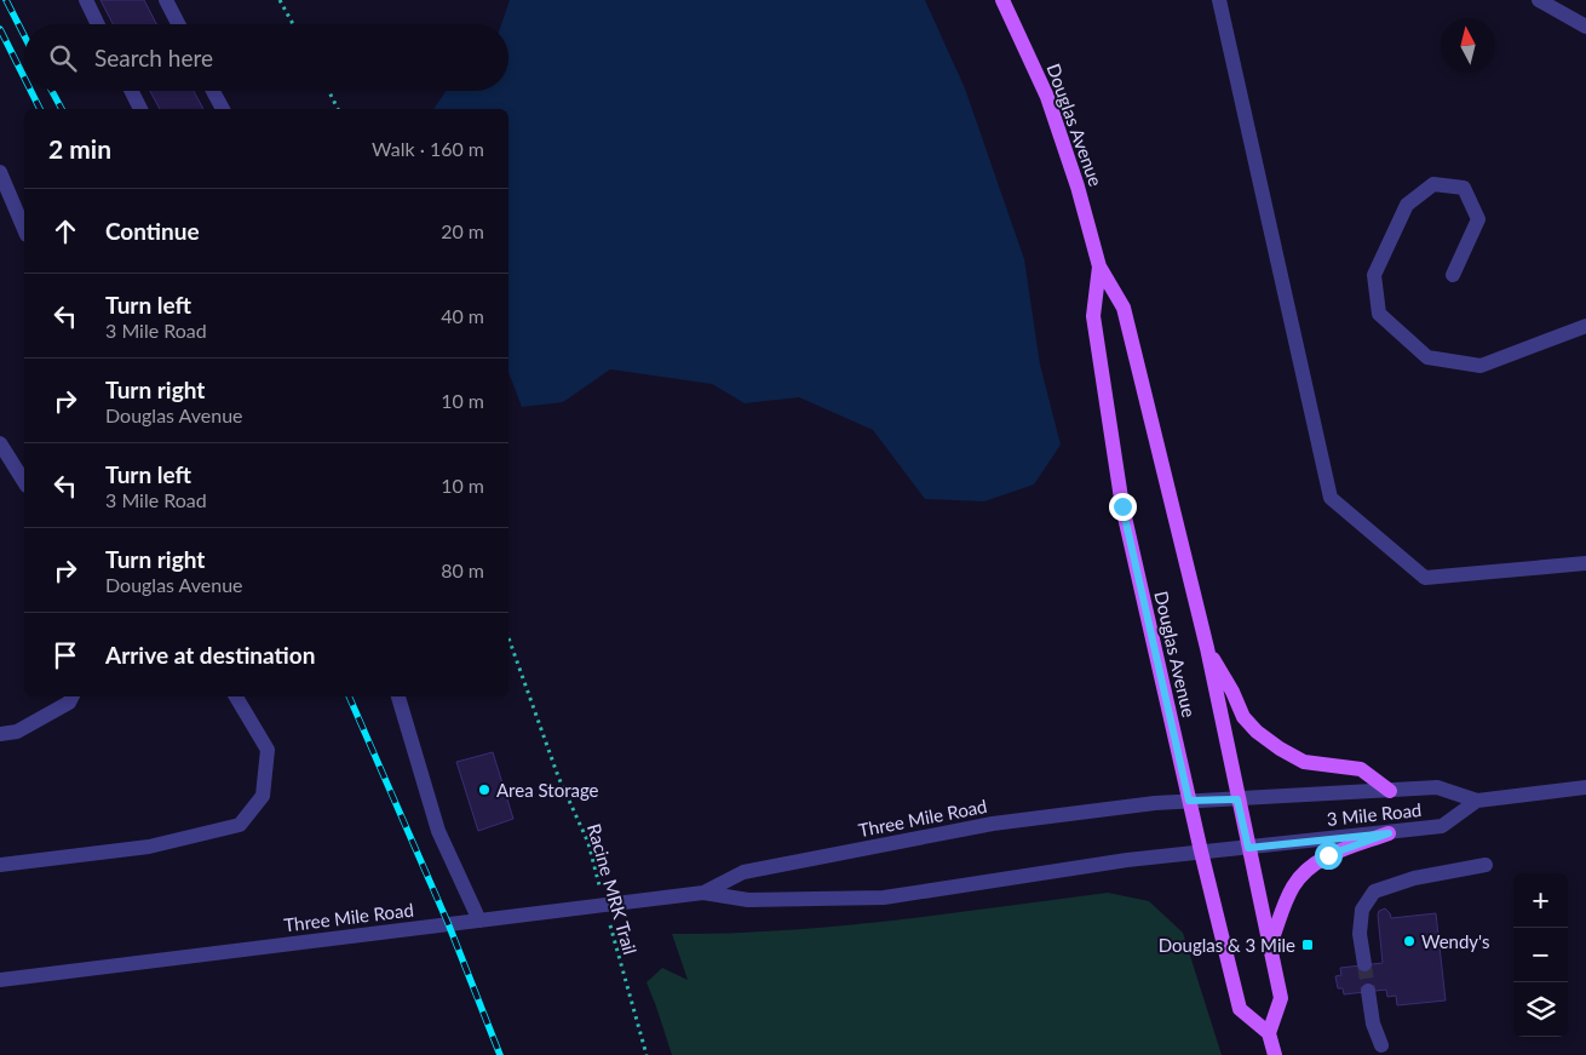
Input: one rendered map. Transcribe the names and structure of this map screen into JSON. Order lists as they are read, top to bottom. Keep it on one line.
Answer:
{"streets":{"main road":["Douglas Avenue"],"street":["3 Mile Road","Three Mile Road"],"path":["Racine MRK Trail"]},"crossings":[["Douglas Avenue","3 Mile Road"],["3 Mile Road","Three Mile Road"],["Three Mile Road","Racine MRK Trail"]],"places":{"other":["Area Storage","Wendy's"],"transit":["Douglas & 3 Mile"]},"north":"top","page":{"search":"Search here","heading":["2 min","Walk · 160 m"],"list":[["Continue","20 m"],["Turn left","3 Mile Road","40 m"],["Turn right","Douglas Avenue","10 m"],["Turn left","3 Mile Road","10 m"],["Turn right","Douglas Avenue","80 m"],"Arrive at destination"],"map_buttons":["+","−"]}}
